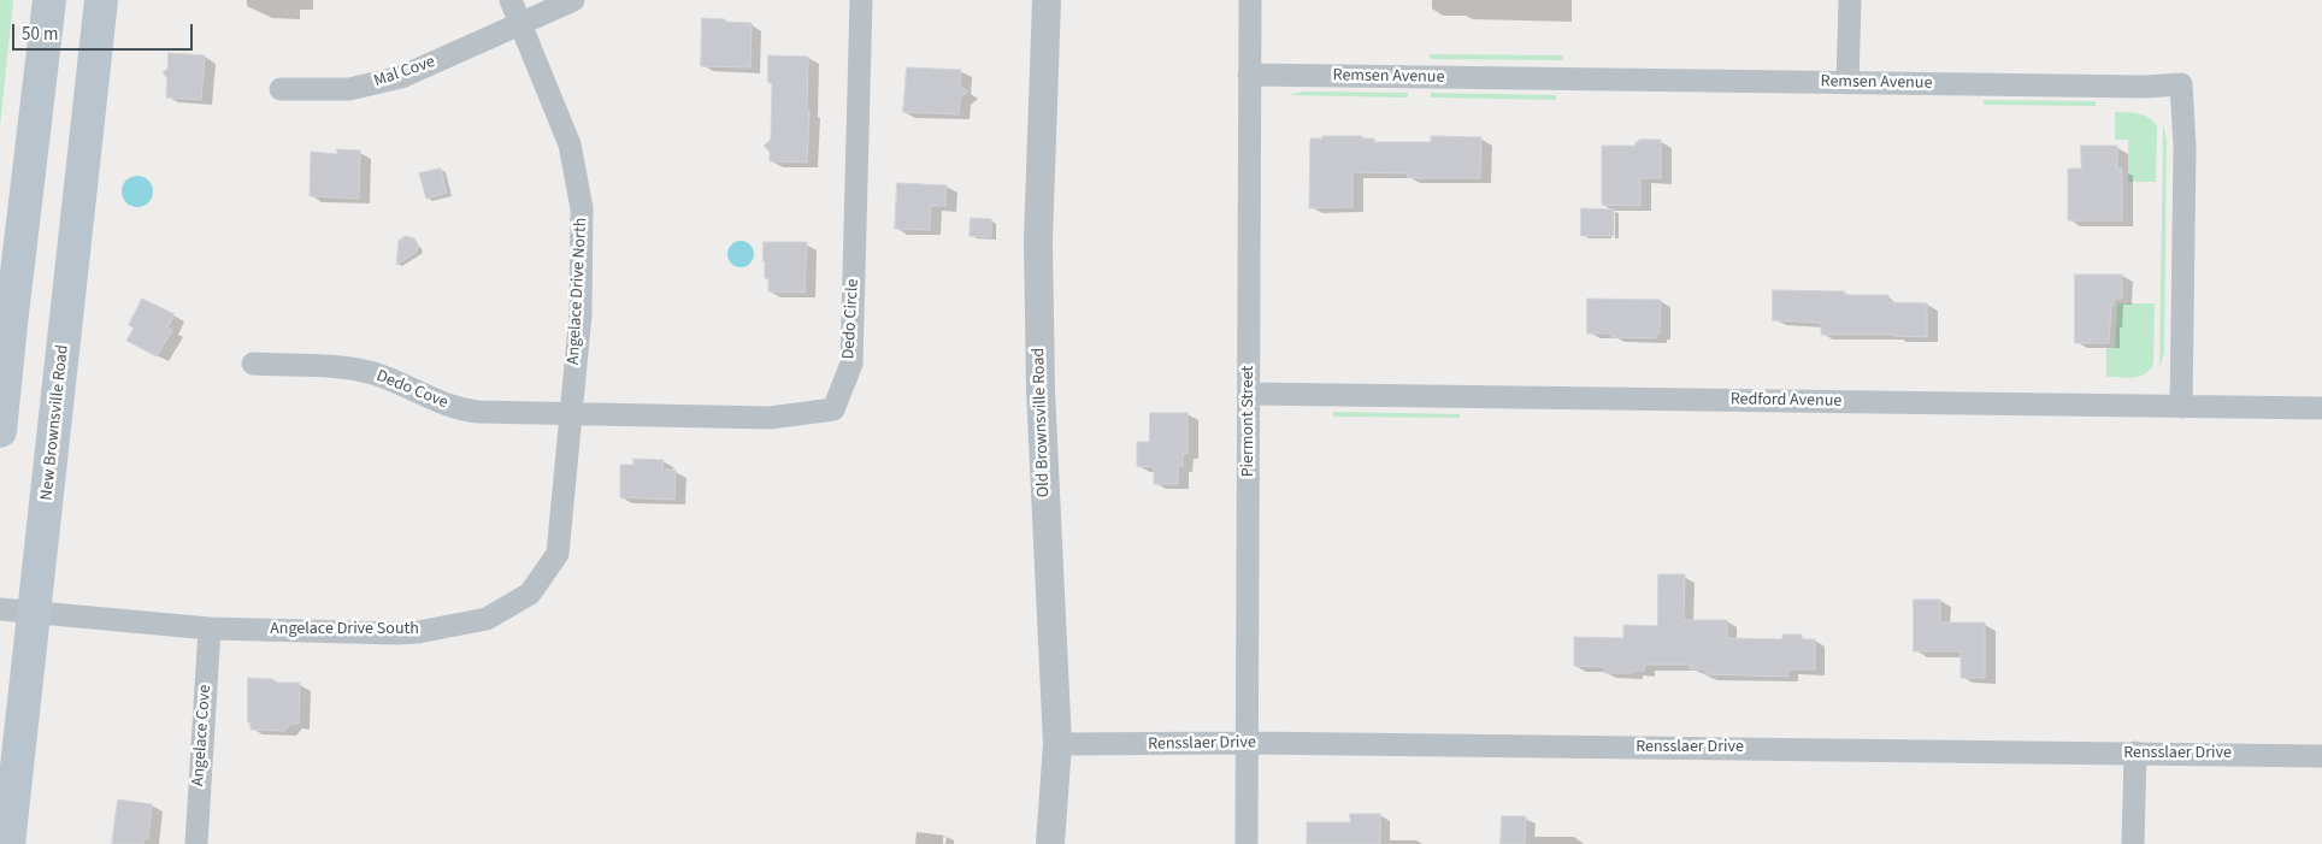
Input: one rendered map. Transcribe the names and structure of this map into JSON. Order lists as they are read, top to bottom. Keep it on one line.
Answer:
{"streets":{"main road":["New Brownsville Road"],"street":["Mal Cove","Remsen Avenue","Angelace Drive North","Dedo Circle","Dedo Cove","Redford Avenue","Piermont Street","Old Brownsville Road","Angelace Drive South","Angelace Cove","Rensslaer Drive"]},"crossings":[["Mal Cove","Angelace Drive North"],["Remsen Avenue","Redford Avenue"],["Remsen Avenue","Piermont Street"],["Angelace Drive North","Dedo Circle"],["Angelace Drive North","Dedo Cove"],["Angelace Drive North","Angelace Drive South"],["Dedo Circle","Dedo Cove"],["Dedo Circle","Angelace Drive South"],["Dedo Cove","Angelace Drive South"],["Redford Avenue","Piermont Street"],["Piermont Street","Rensslaer Drive"],["New Brownsville Road","Angelace Drive South"],["Old Brownsville Road","Rensslaer Drive"],["Angelace Drive South","Angelace Cove"]],"scale_bar":"50 m"}
